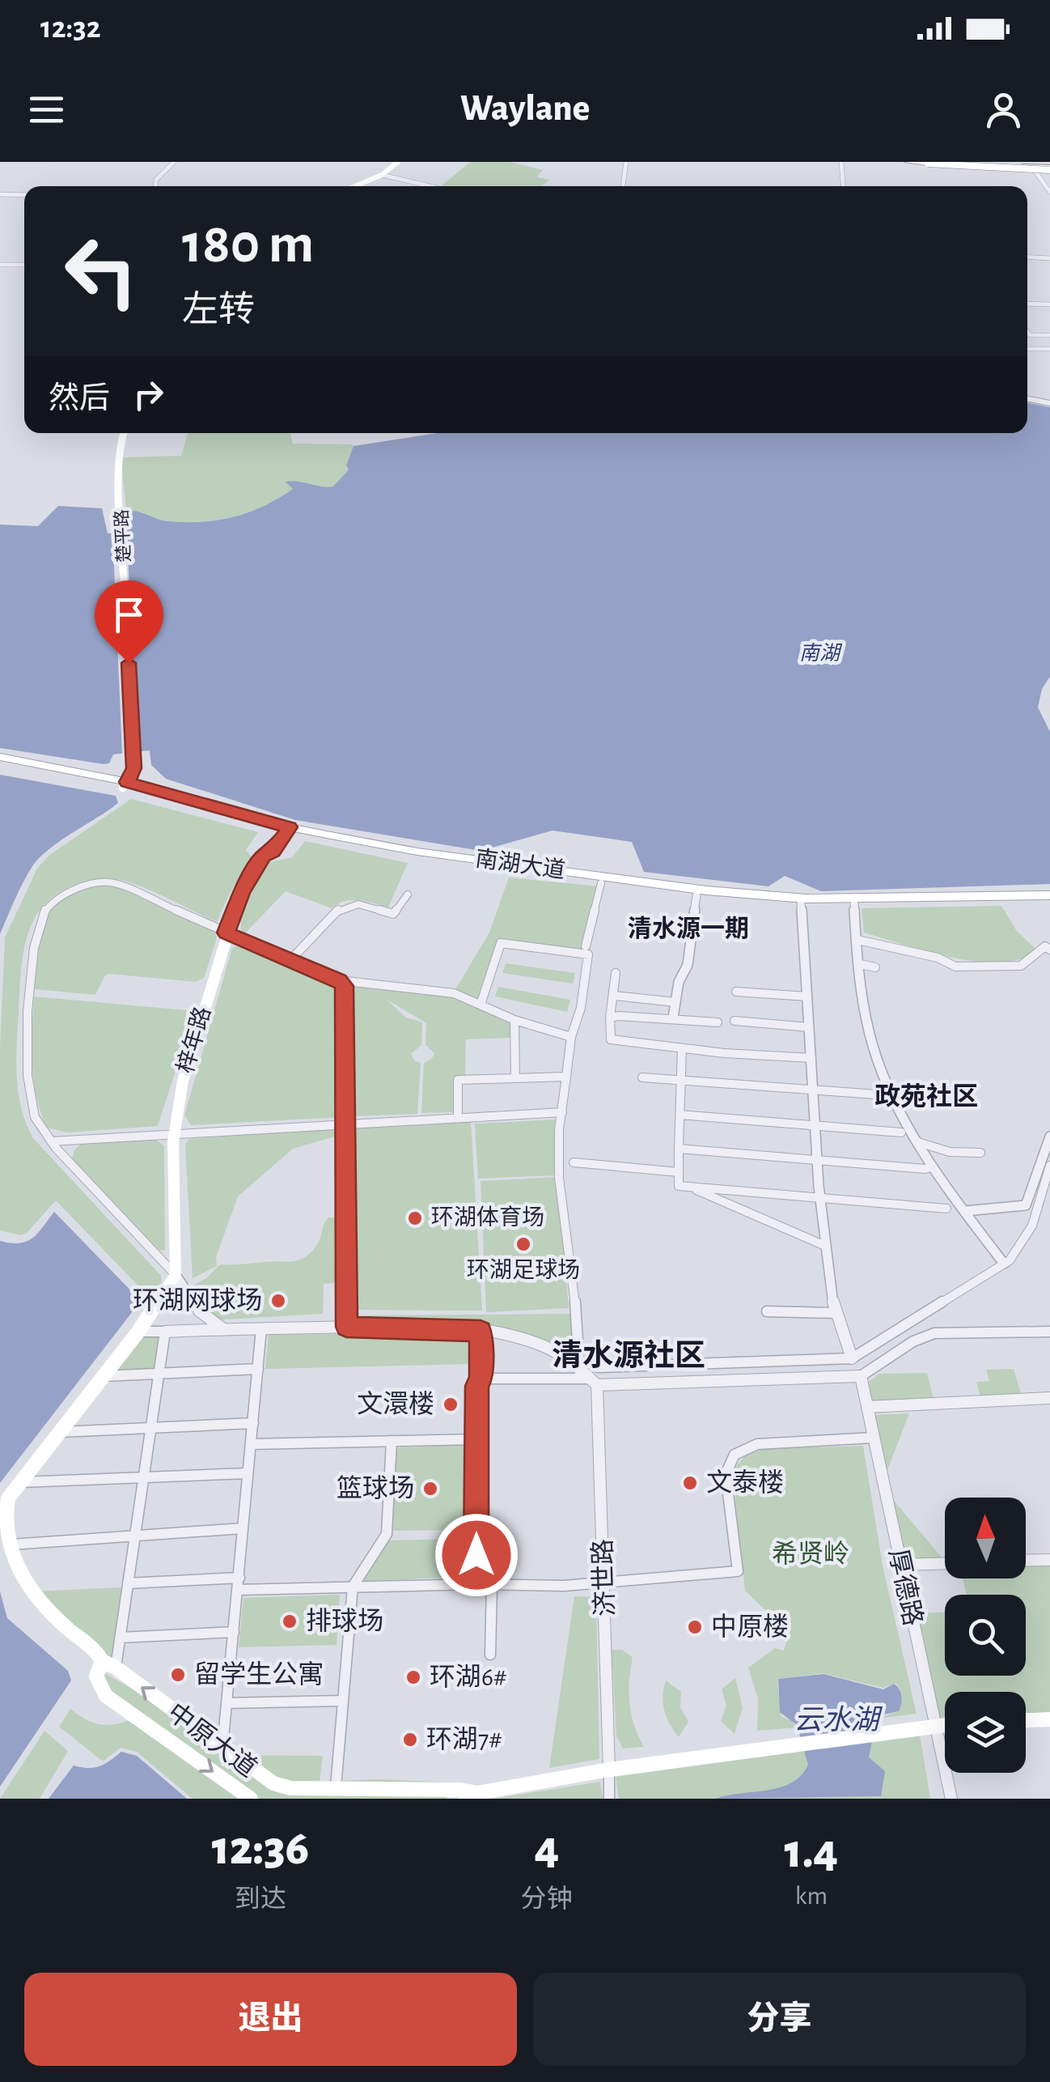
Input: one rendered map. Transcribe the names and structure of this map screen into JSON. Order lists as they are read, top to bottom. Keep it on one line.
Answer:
{"streets":{"main road":["楚平路","南湖大道","梓年路","中原大道"],"street":["济世路","厚德路"]},"crossings":[["楚平路","南湖大道"],["南湖大道","梓年路"],["梓年路","中原大道"],["济世路","中原大道"],["厚德路","中原大道"]],"districts":["清水源一期","政苑社区","清水源社区"],"water":["南湖","云水湖"],"parks":["希贤岭"],"places":["环湖体育场","环湖足球场","环湖网球场","文澴楼","文泰楼","篮球场","排球场","中原楼","留学生公寓","环湖6#","环湖7#"],"north":"top","page":{"status":"12:32","header":"Waylane","turn":["180 m","左转"],"then":"然后","eta":["12:36","到达","4","分钟","1.4","km"],"buttons":["退出","分享"]}}
